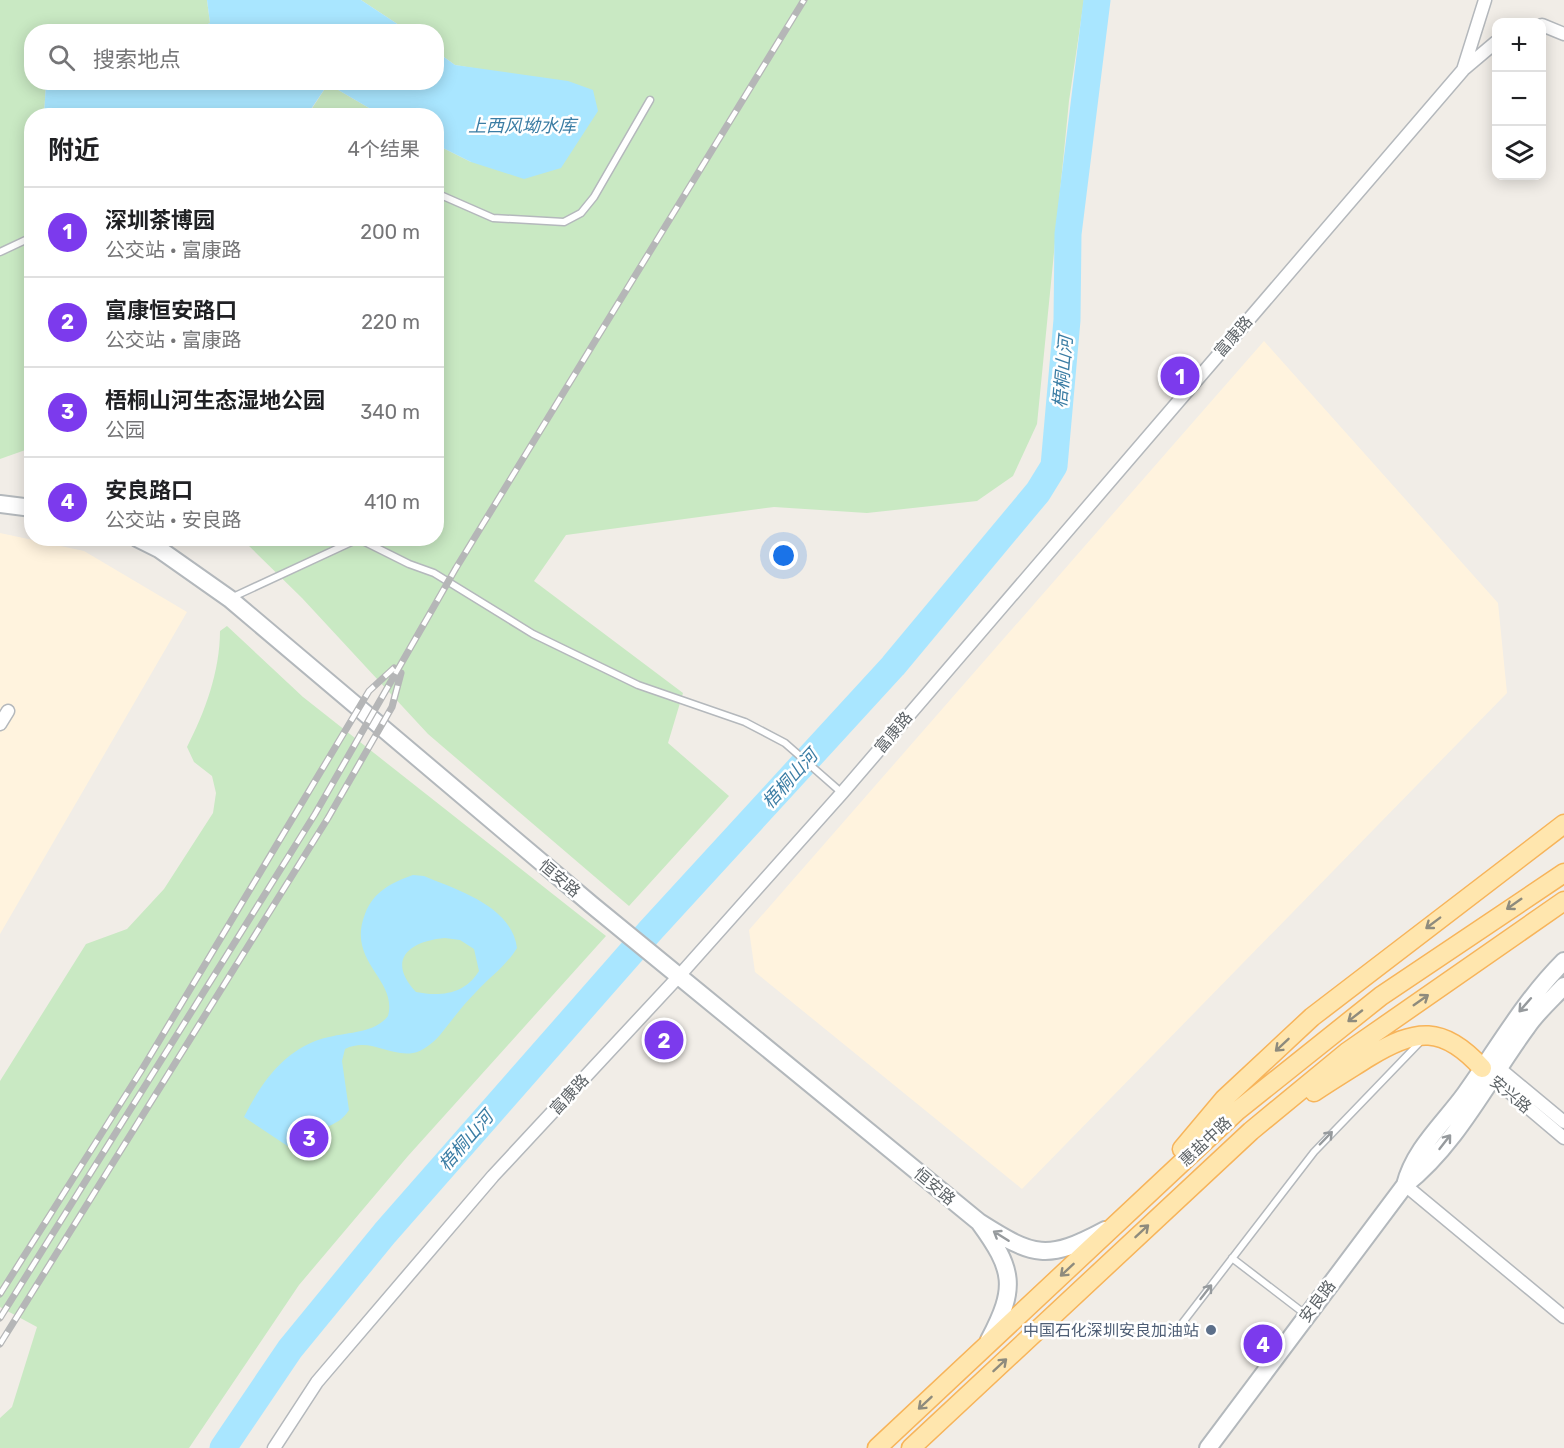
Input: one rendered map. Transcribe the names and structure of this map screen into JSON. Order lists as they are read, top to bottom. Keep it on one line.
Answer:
{"streets":{"main road":["惠盐中路"],"street":["富康路","恒安路","安兴路","安良路"]},"crossings":[["富康路","恒安路"],["安兴路","安良路"]],"water":["上西风坳水库","梧桐山河"],"places":["中国石化深圳安良加油站"],"page":{"map_buttons":["+","−"],"search":"搜索地点","heading":["附近","4个结果"],"list":[{"mark":"1","name":"深圳茶博园","note":"公交站 · 富康路","value":"200 m"},{"mark":"2","name":"富康恒安路口","note":"公交站 · 富康路","value":"220 m"},{"mark":"3","name":"梧桐山河生态湿地公园","note":"公园","value":"340 m"},{"mark":"4","name":"安良路口","note":"公交站 · 安良路","value":"410 m"}],"pins":["1","2","3","4"]}}
